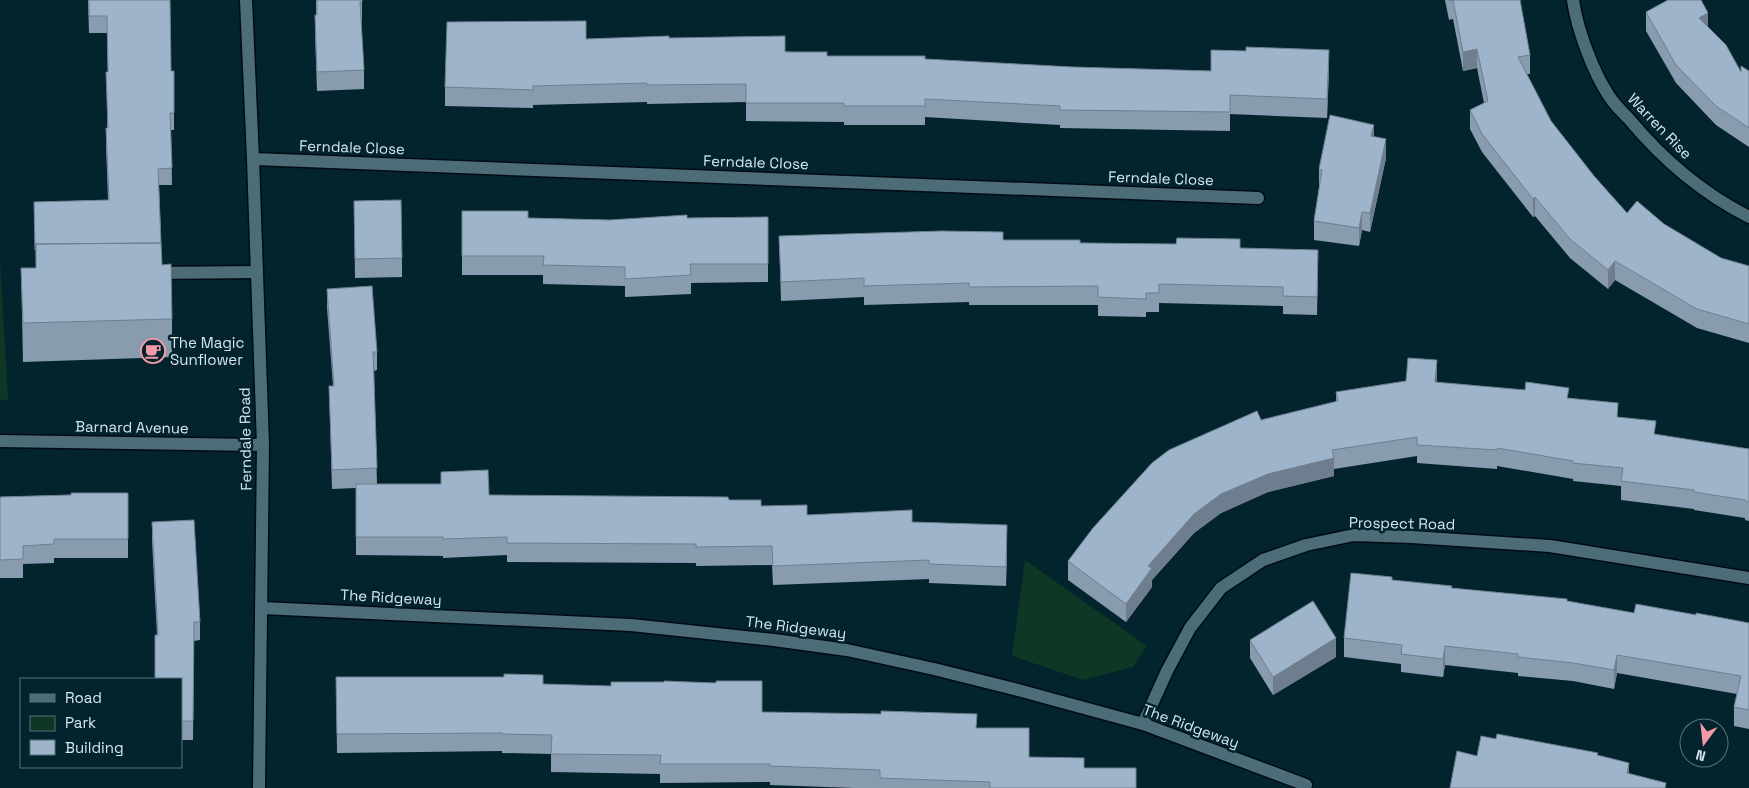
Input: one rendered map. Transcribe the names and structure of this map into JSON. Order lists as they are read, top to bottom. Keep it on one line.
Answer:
{"streets":{"street":["Warren Rise","Ferndale Close","Barnard Avenue","Ferndale Road","Prospect Road","The Ridgeway"]},"crossings":[["Ferndale Close","Ferndale Road"],["Barnard Avenue","Ferndale Road"],["Ferndale Road","The Ridgeway"],["Prospect Road","The Ridgeway"]],"places":{"cafe":["The Magic Sunflower"]},"legend":["Road","Park","Building"],"north":"bottom"}
